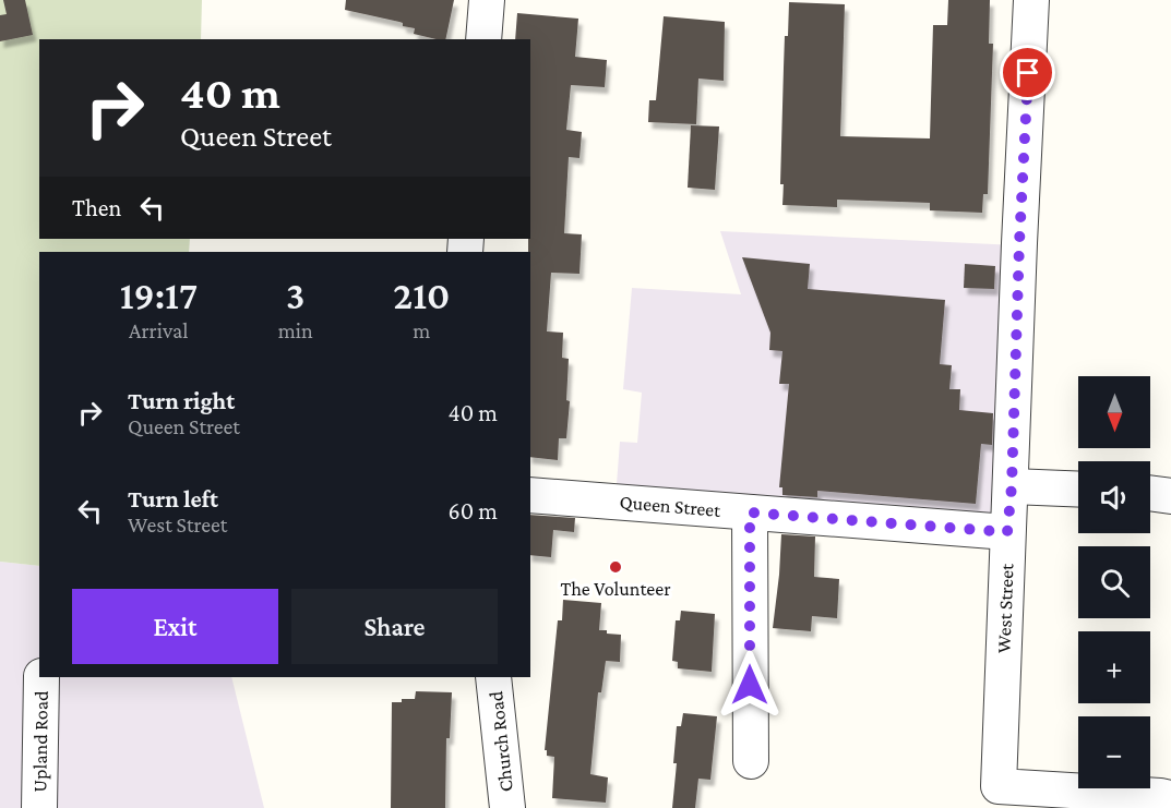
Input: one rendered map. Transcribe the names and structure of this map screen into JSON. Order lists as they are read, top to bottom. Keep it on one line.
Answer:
{"streets":{"street":["Queen Street","West Street","Upland Road","Church Road"]},"crossings":[["Queen Street","West Street"]],"places":["The Volunteer"],"north":"bottom","page":{"turn":["40 m","Queen Street"],"then":"Then","eta":["19:17","Arrival","3","min","210","m"],"list":[{"name":"Turn right","note":"Queen Street","value":"40 m"},{"name":"Turn left","note":"West Street","value":"60 m"}],"map_buttons":["+","−"],"buttons":["Exit","Share"]}}
